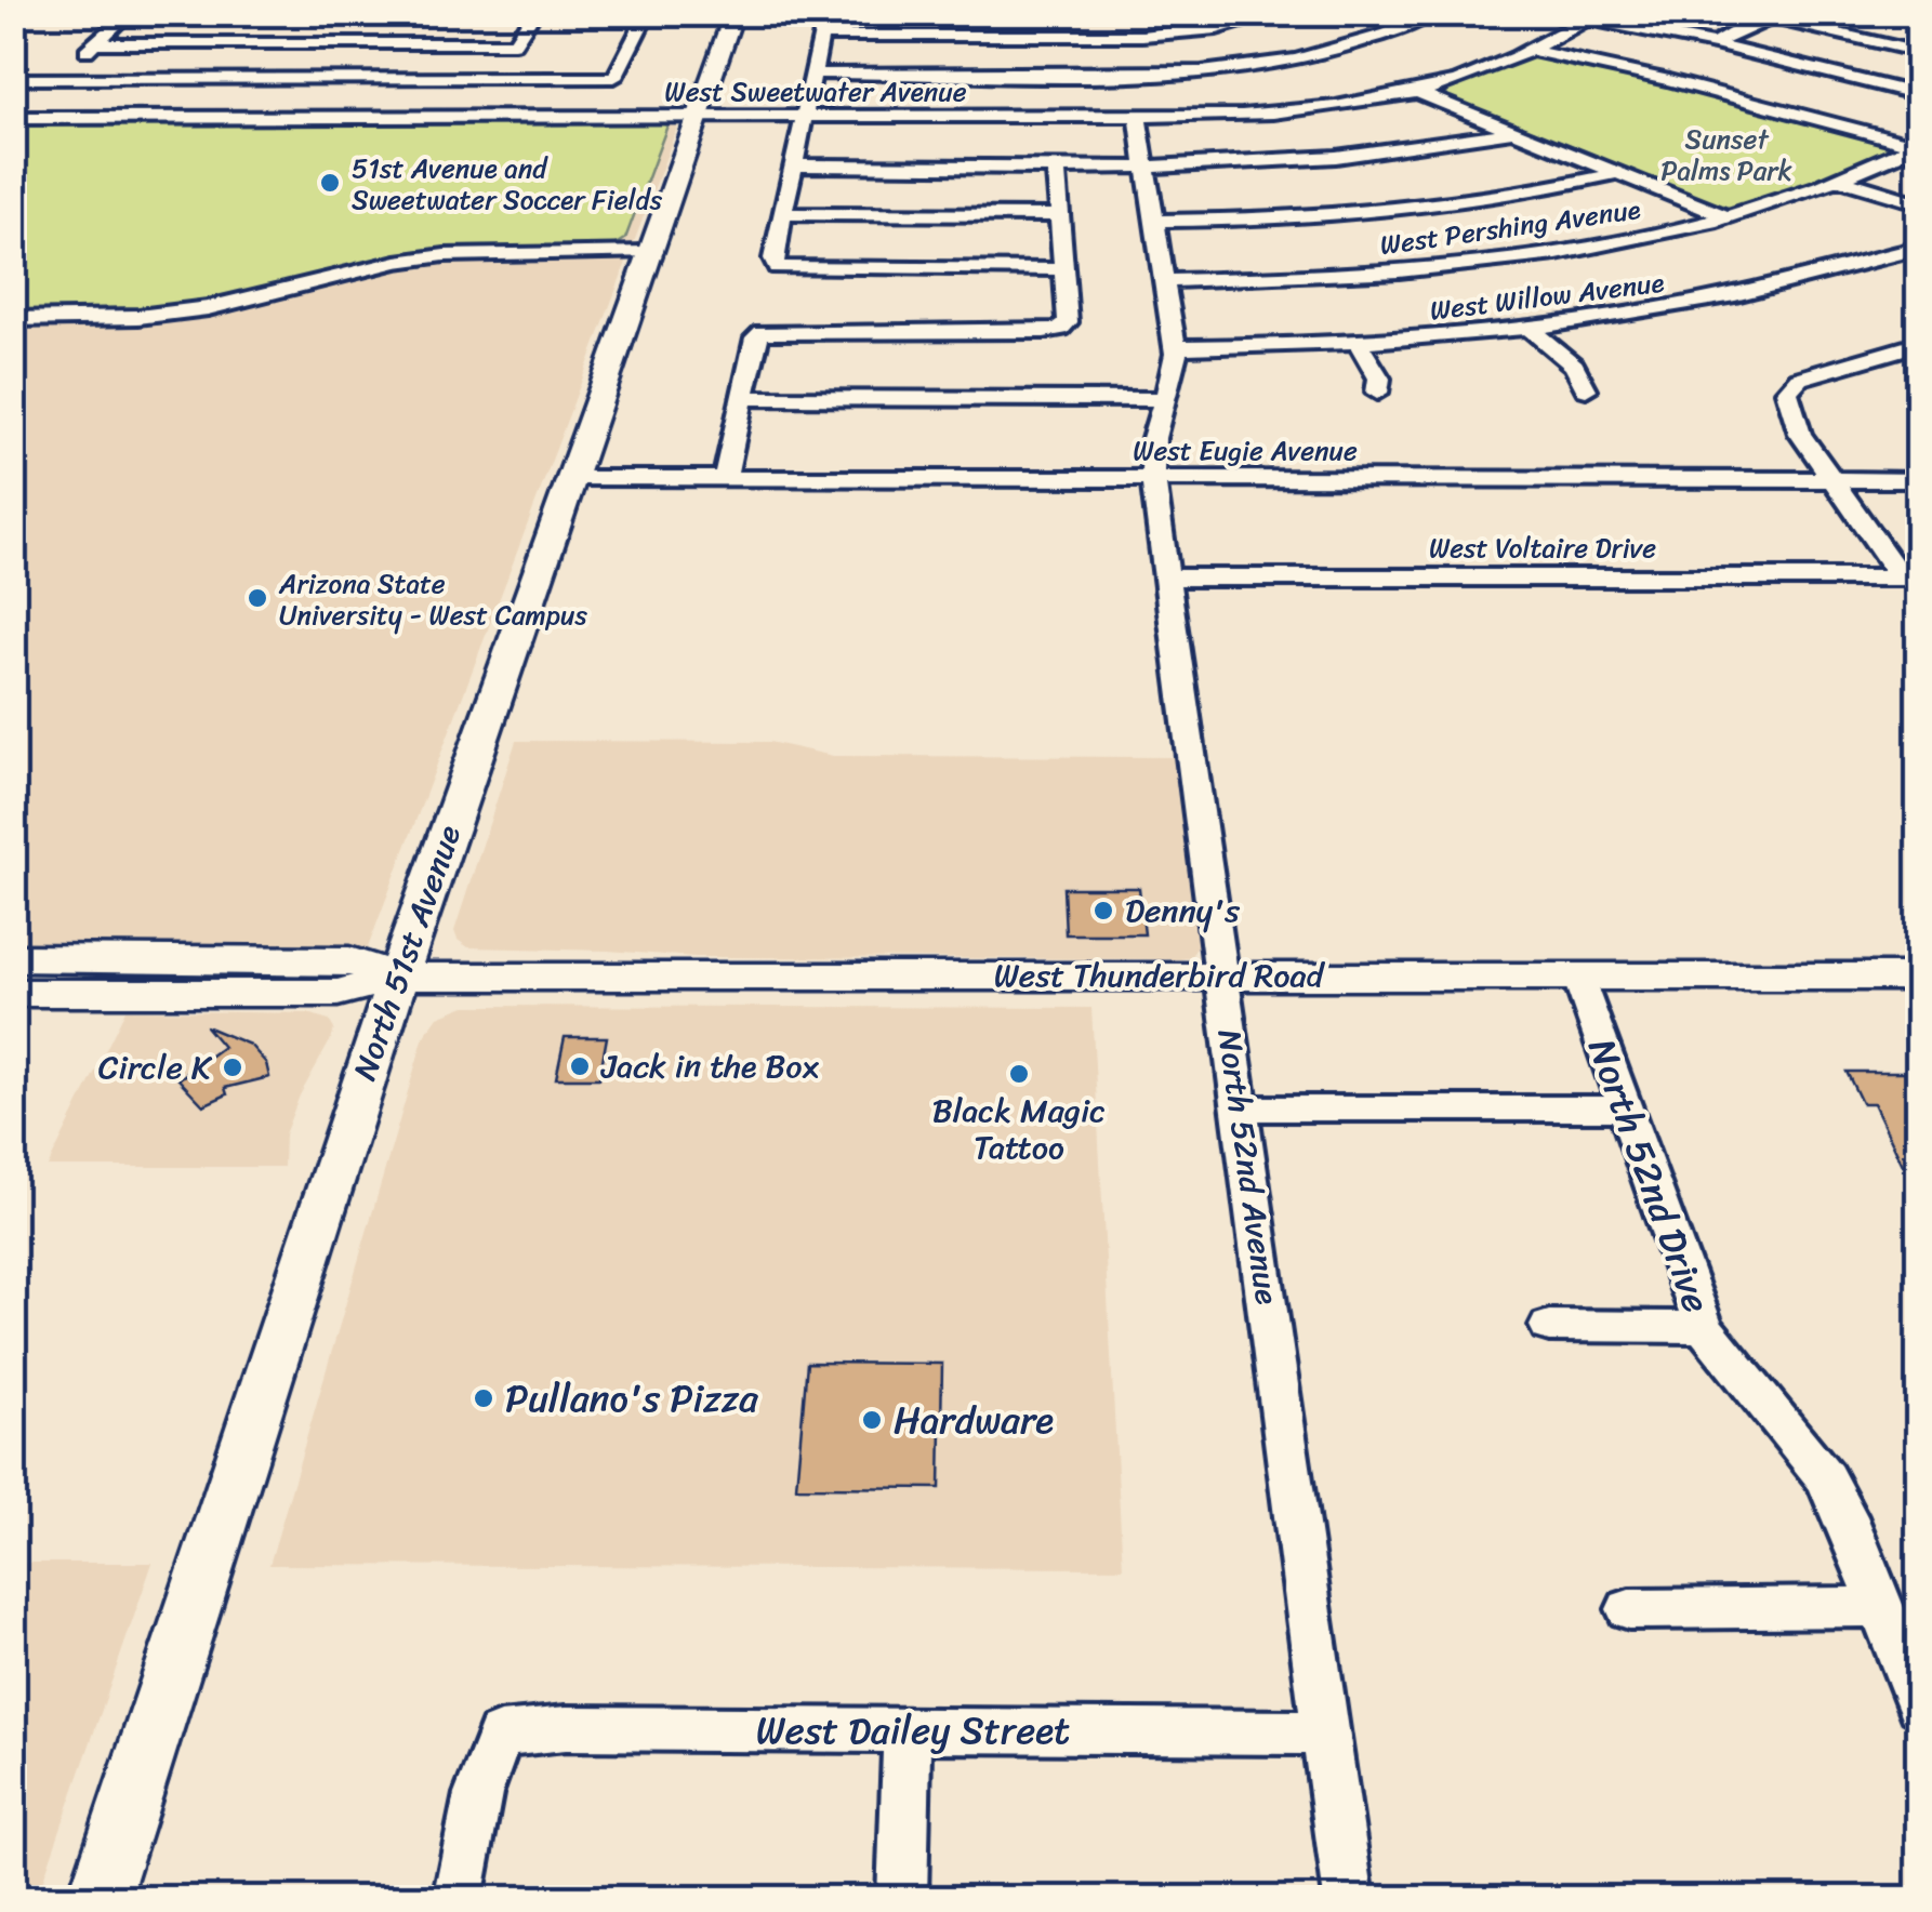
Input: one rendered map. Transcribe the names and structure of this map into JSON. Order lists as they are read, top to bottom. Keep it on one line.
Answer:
{"streets":{"main road":["North 51st Avenue","West Thunderbird Road"],"street":["West Sweetwater Avenue","West Pershing Avenue","West Willow Avenue","West Eugie Avenue","West Voltaire Drive","North 52nd Avenue","North 52nd Drive","West Dailey Street"]},"crossings":[["West Sweetwater Avenue","North 51st Avenue"],["West Sweetwater Avenue","North 52nd Avenue"],["West Pershing Avenue","North 52nd Avenue"],["West Willow Avenue","North 52nd Avenue"],["West Eugie Avenue","North 51st Avenue"],["West Eugie Avenue","North 52nd Avenue"],["West Voltaire Drive","North 52nd Avenue"],["North 51st Avenue","West Thunderbird Road"],["West Thunderbird Road","North 52nd Avenue"],["West Thunderbird Road","North 52nd Drive"],["North 52nd Avenue","West Dailey Street"]],"parks":["Sunset Palms Park"],"places":["51st Avenue and Sweetwater Soccer Fields","Arizona State University - West Campus","Denny's","Jack in the Box","Circle K","Black Magic Tattoo","Pullano's Pizza","Hardware"]}
